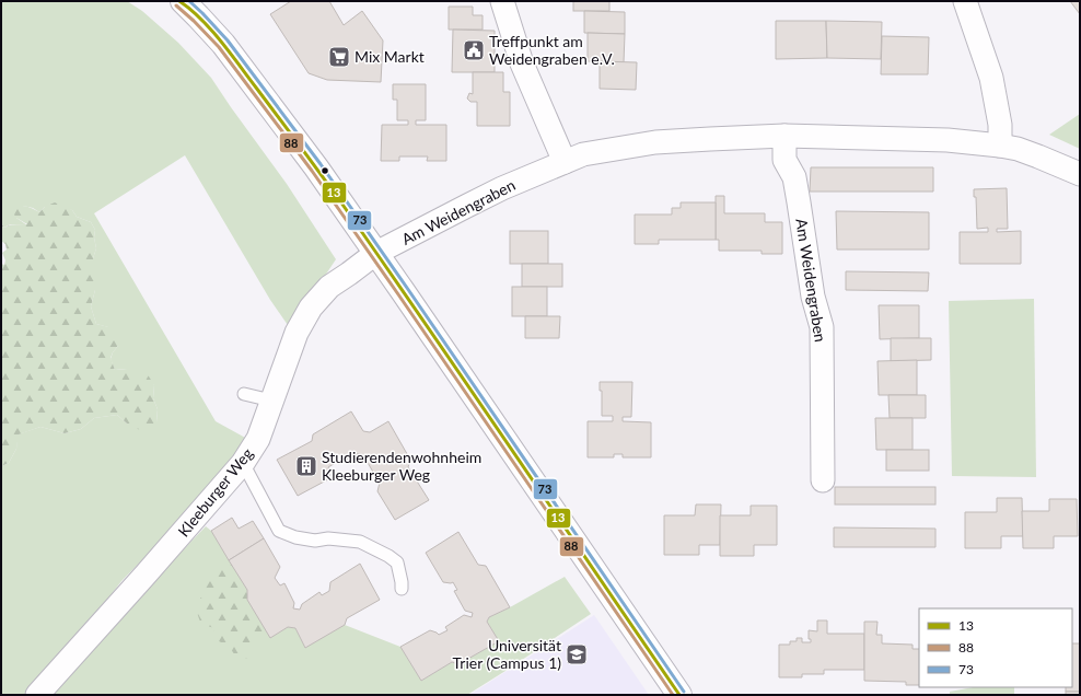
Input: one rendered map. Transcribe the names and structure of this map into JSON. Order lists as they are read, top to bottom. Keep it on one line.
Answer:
{"streets":{"street":["Am Weidengraben","Kleeburger Weg"]},"crossings":[["Am Weidengraben","Kleeburger Weg"]],"places":{"public building":["Treffpunkt am Weidengraben e.V."],"supermarket":["Mix Markt"],"building":["Studierendenwohnheim Kleeburger Weg"],"school or university":["Universität Trier (Campus 1)"]},"lines":["transit line 13","transit line 73","transit line 88"],"legend":["13","88","73"]}
